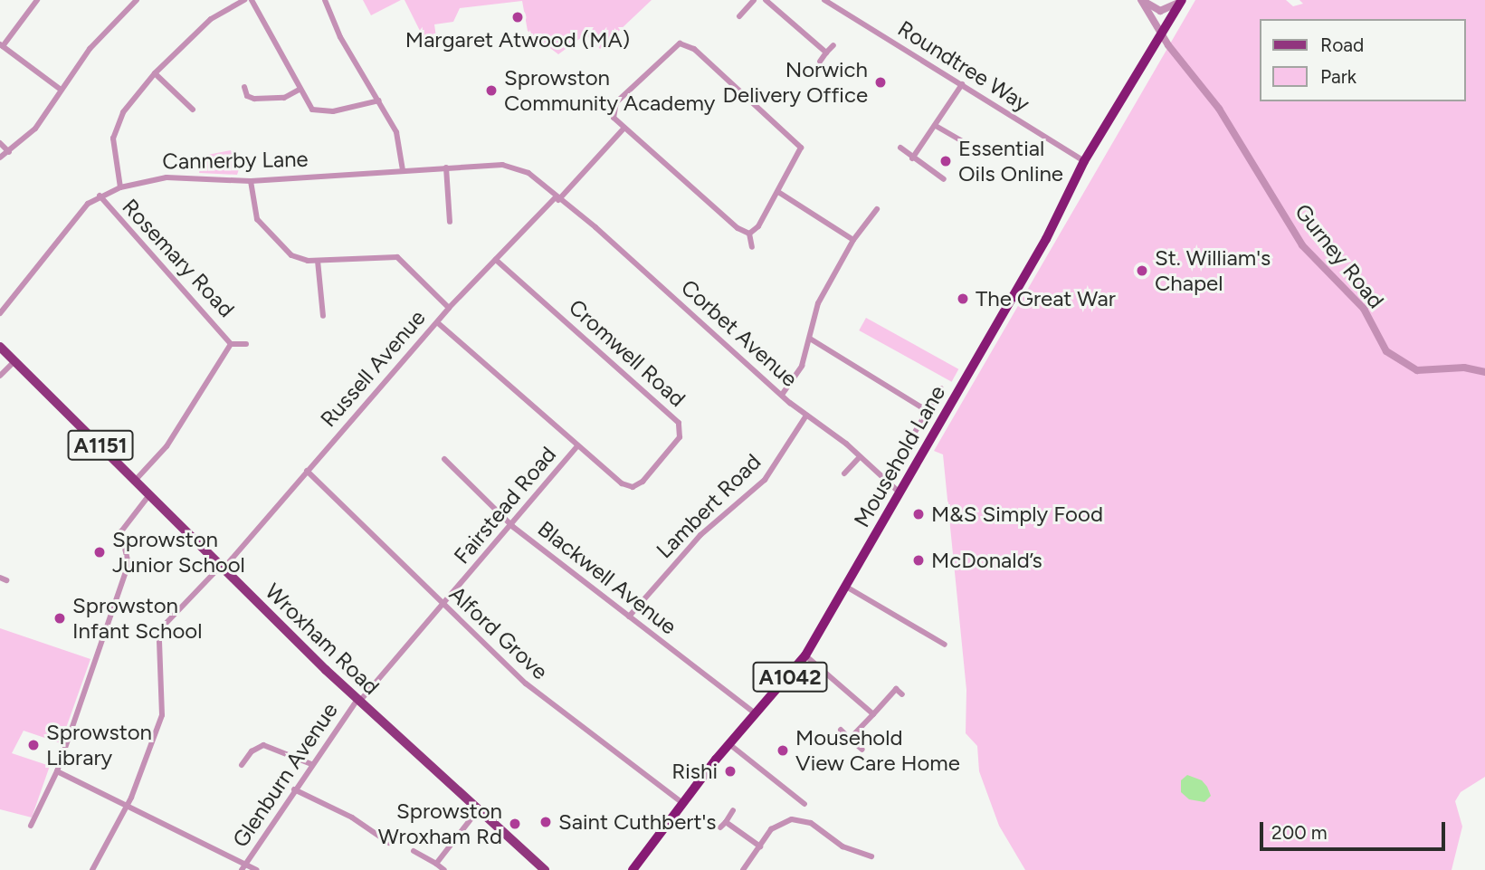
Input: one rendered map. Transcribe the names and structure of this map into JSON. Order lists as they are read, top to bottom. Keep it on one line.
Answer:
{"streets":{"highway":["Mousehold Lane","A1042"],"main road":["A1151","Wroxham Road"],"street":["Roundtree Way","Cannerby Lane","Gurney Road","Rosemary Road","Corbet Avenue","Cromwell Road","Russell Avenue","Fairstead Road","Lambert Road","Blackwell Avenue","Alford Grove","Glenburn Avenue"]},"crossings":[["Roundtree Way","Mousehold Lane"],["Cannerby Lane","Rosemary Road"],["Cannerby Lane","Corbet Avenue"],["Cannerby Lane","Russell Avenue"],["Gurney Road","Mousehold Lane"],["Gurney Road","A1042"],["Rosemary Road","Wroxham Road"],["Corbet Avenue","Russell Avenue"],["Corbet Avenue","Mousehold Lane"],["Corbet Avenue","Lambert Road"],["Cromwell Road","Russell Avenue"],["Cromwell Road","Fairstead Road"],["Russell Avenue","Alford Grove"],["Russell Avenue","Wroxham Road"],["Mousehold Lane","Blackwell Avenue"],["Mousehold Lane","Alford Grove"],["Mousehold Lane","A1042"],["Fairstead Road","Blackwell Avenue"],["Fairstead Road","Alford Grove"],["Fairstead Road","Wroxham Road"],["Fairstead Road","Glenburn Avenue"],["Lambert Road","Blackwell Avenue"],["Wroxham Road","Glenburn Avenue"]],"places":["Margaret Atwood (MA)","Norwich Delivery Office","Sprowston Community Academy","Essential Oils Online","St. William's Chapel","The Great War","M&S Simply Food","Sprowston Junior School","McDonald’s","Sprowston Infant School","Sprowston Library","Mousehold View Care Home","Rishi","Saint Cuthbert's","Sprowston Wroxham Rd"],"legend":["Road","Park"],"scale_bar":"200 m"}
